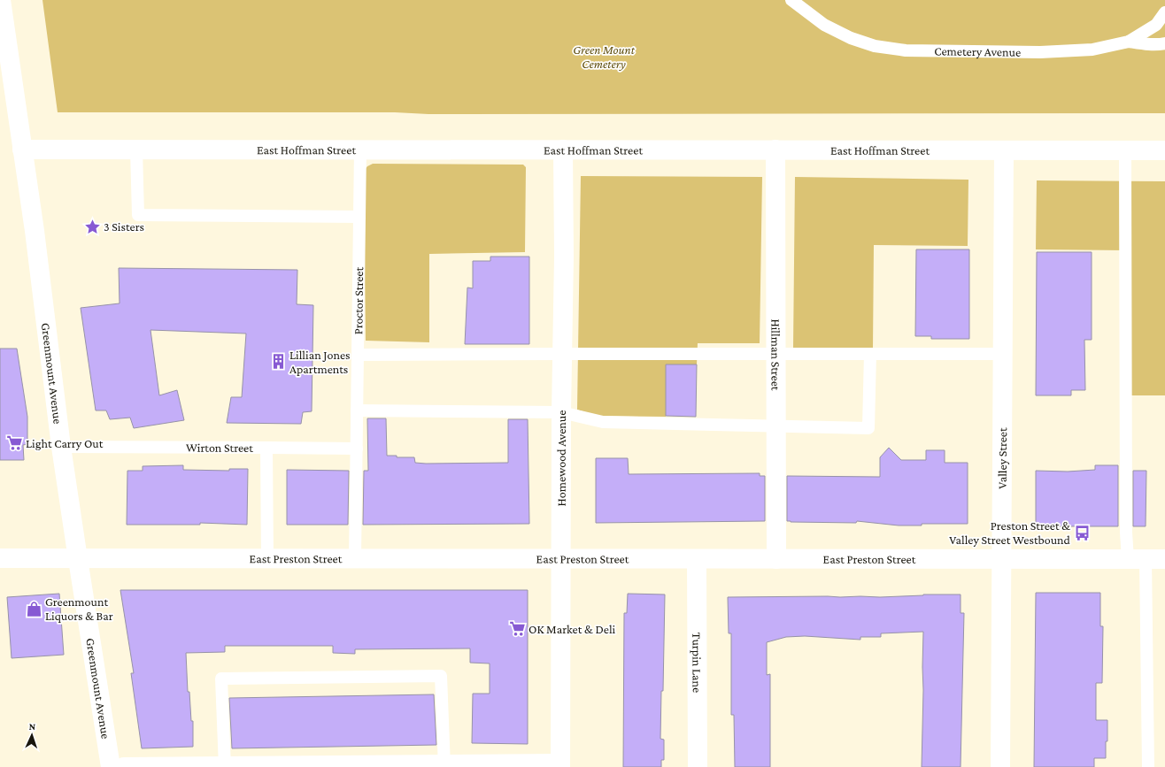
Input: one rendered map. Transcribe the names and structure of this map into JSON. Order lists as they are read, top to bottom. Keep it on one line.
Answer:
{"streets":{"street":["East Hoffman Street","Hillman Street","Greenmount Avenue","Homewood Avenue","Valley Street","East Preston Street","Turpin Lane"],"lane":["Cemetery Avenue","Proctor Street","Wirton Street"]},"crossings":[["East Hoffman Street","Proctor Street"],["East Hoffman Street","Hillman Street"],["East Hoffman Street","Greenmount Avenue"],["East Hoffman Street","Homewood Avenue"],["East Hoffman Street","Valley Street"],["Proctor Street","East Preston Street"],["Hillman Street","East Preston Street"],["Greenmount Avenue","Wirton Street"],["Greenmount Avenue","East Preston Street"],["Wirton Street","East Preston Street"],["Homewood Avenue","East Preston Street"],["Valley Street","East Preston Street"],["East Preston Street","Turpin Lane"]],"parks":["Green Mount Cemetery"],"places":{"place":["3 Sisters"],"building":["Lillian Jones Apartments"],"supermarket":["Light Carry Out","OK Market & Deli"],"bus stop":["Preston Street & Valley Street Westbound"],"shop":["Greenmount Liquors & Bar"]},"north":"top"}
